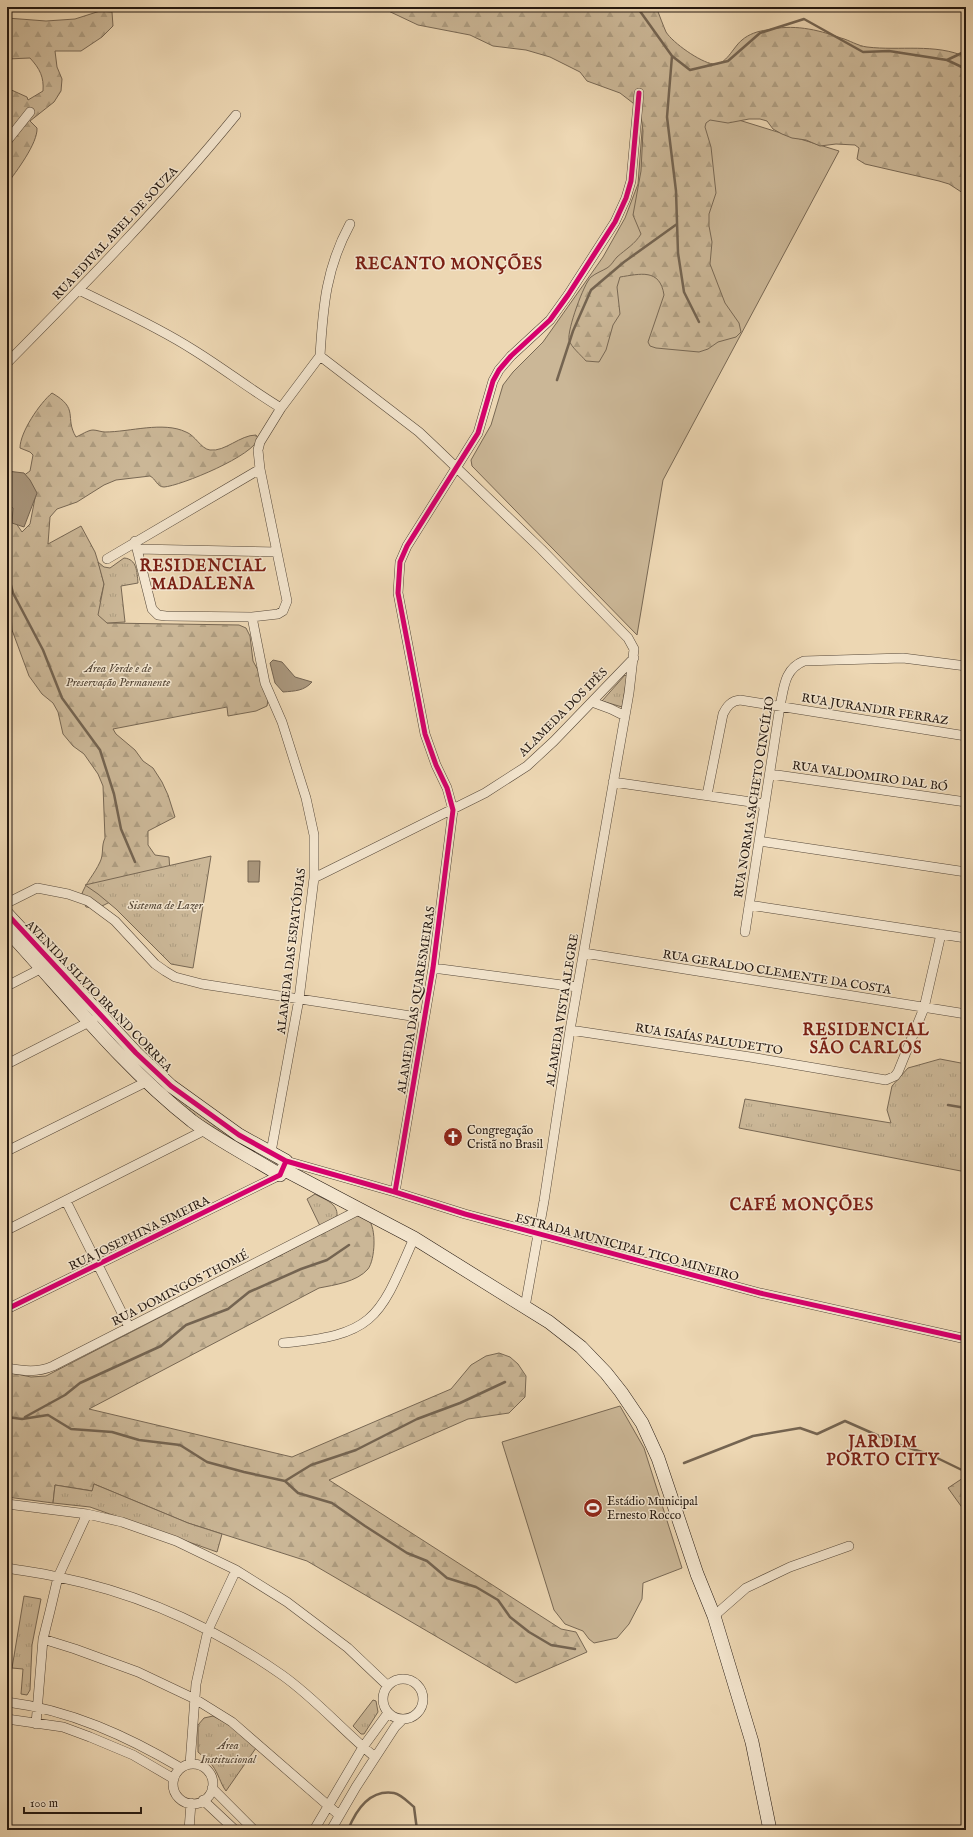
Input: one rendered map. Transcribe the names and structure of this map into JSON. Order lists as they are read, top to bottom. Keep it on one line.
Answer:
{"streets":{"main road":["AVENIDA SILVIO BRAND CORREA"],"street":["RUA EDIVAL ABEL DE SOUZA","RUA JURANDIR FERRAZ","ALAMEDA DOS IPÊS","RUA VALDOMIRO DAL BÓ","RUA NORMA SACHETO CINCÍLIO","ALAMEDA DAS ESPATÓDIAS","RUA GERALDO CLEMENTE DA COSTA","ALAMEDA DAS QUARESMEIRAS","ALAMEDA VISTA ALEGRE","RUA ISAÍAS PALUDETTO","RUA JOSEPHINA SIMEIRA","ESTRADA MUNICIPAL TICO MINEIRO","RUA DOMINGOS THOMÉ"]},"crossings":[["RUA JURANDIR FERRAZ","RUA NORMA SACHETO CINCÍLIO"],["ALAMEDA DOS IPÊS","ALAMEDA DAS ESPATÓDIAS"],["ALAMEDA DOS IPÊS","ALAMEDA DAS QUARESMEIRAS"],["ALAMEDA DOS IPÊS","ALAMEDA VISTA ALEGRE"],["RUA VALDOMIRO DAL BÓ","RUA NORMA SACHETO CINCÍLIO"],["ALAMEDA DAS ESPATÓDIAS","AVENIDA SILVIO BRAND CORREA"],["RUA GERALDO CLEMENTE DA COSTA","ALAMEDA VISTA ALEGRE"],["RUA GERALDO CLEMENTE DA COSTA","RUA ISAÍAS PALUDETTO"],["AVENIDA SILVIO BRAND CORREA","RUA JOSEPHINA SIMEIRA"],["AVENIDA SILVIO BRAND CORREA","ESTRADA MUNICIPAL TICO MINEIRO"],["ALAMEDA DAS QUARESMEIRAS","ESTRADA MUNICIPAL TICO MINEIRO"],["ALAMEDA VISTA ALEGRE","RUA ISAÍAS PALUDETTO"],["ALAMEDA VISTA ALEGRE","ESTRADA MUNICIPAL TICO MINEIRO"],["RUA JOSEPHINA SIMEIRA","ESTRADA MUNICIPAL TICO MINEIRO"]],"districts":["RECANTO MONÇÕES","RESIDENCIAL MADALENA","RESIDENCIAL SÃO CARLOS","CAFÉ MONÇÕES","JARDIM PORTO CITY"],"parks":["Área Verde e de Preservação Permanente","Sistema de Lazer","Área Institucional"],"places":{"church":["Congregação Cristã no Brasil"],"sports":["Estádio Municipal Ernesto Rocco"]},"scale_bar":"100 m"}
